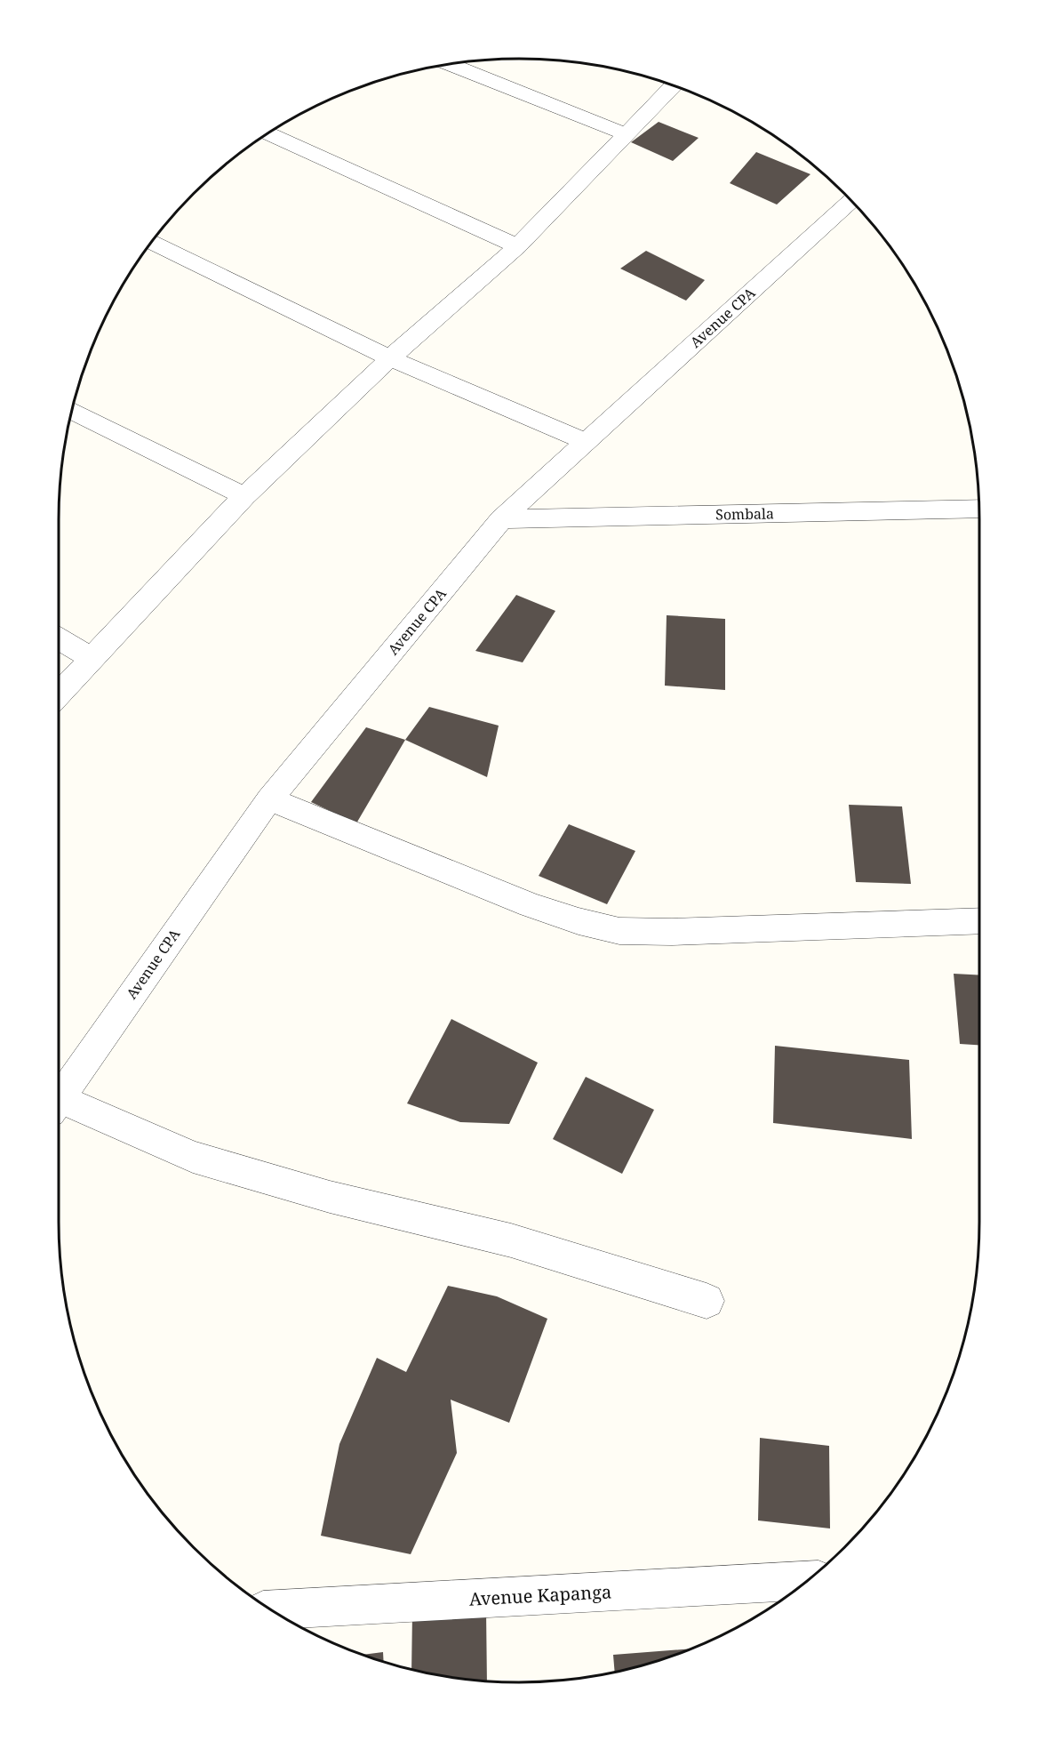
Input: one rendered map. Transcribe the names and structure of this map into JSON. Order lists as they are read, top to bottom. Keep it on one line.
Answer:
{"streets":{"street":["Avenue CPA","Sombala","Avenue Kapanga"]},"crossings":[["Avenue CPA","Sombala"]]}
